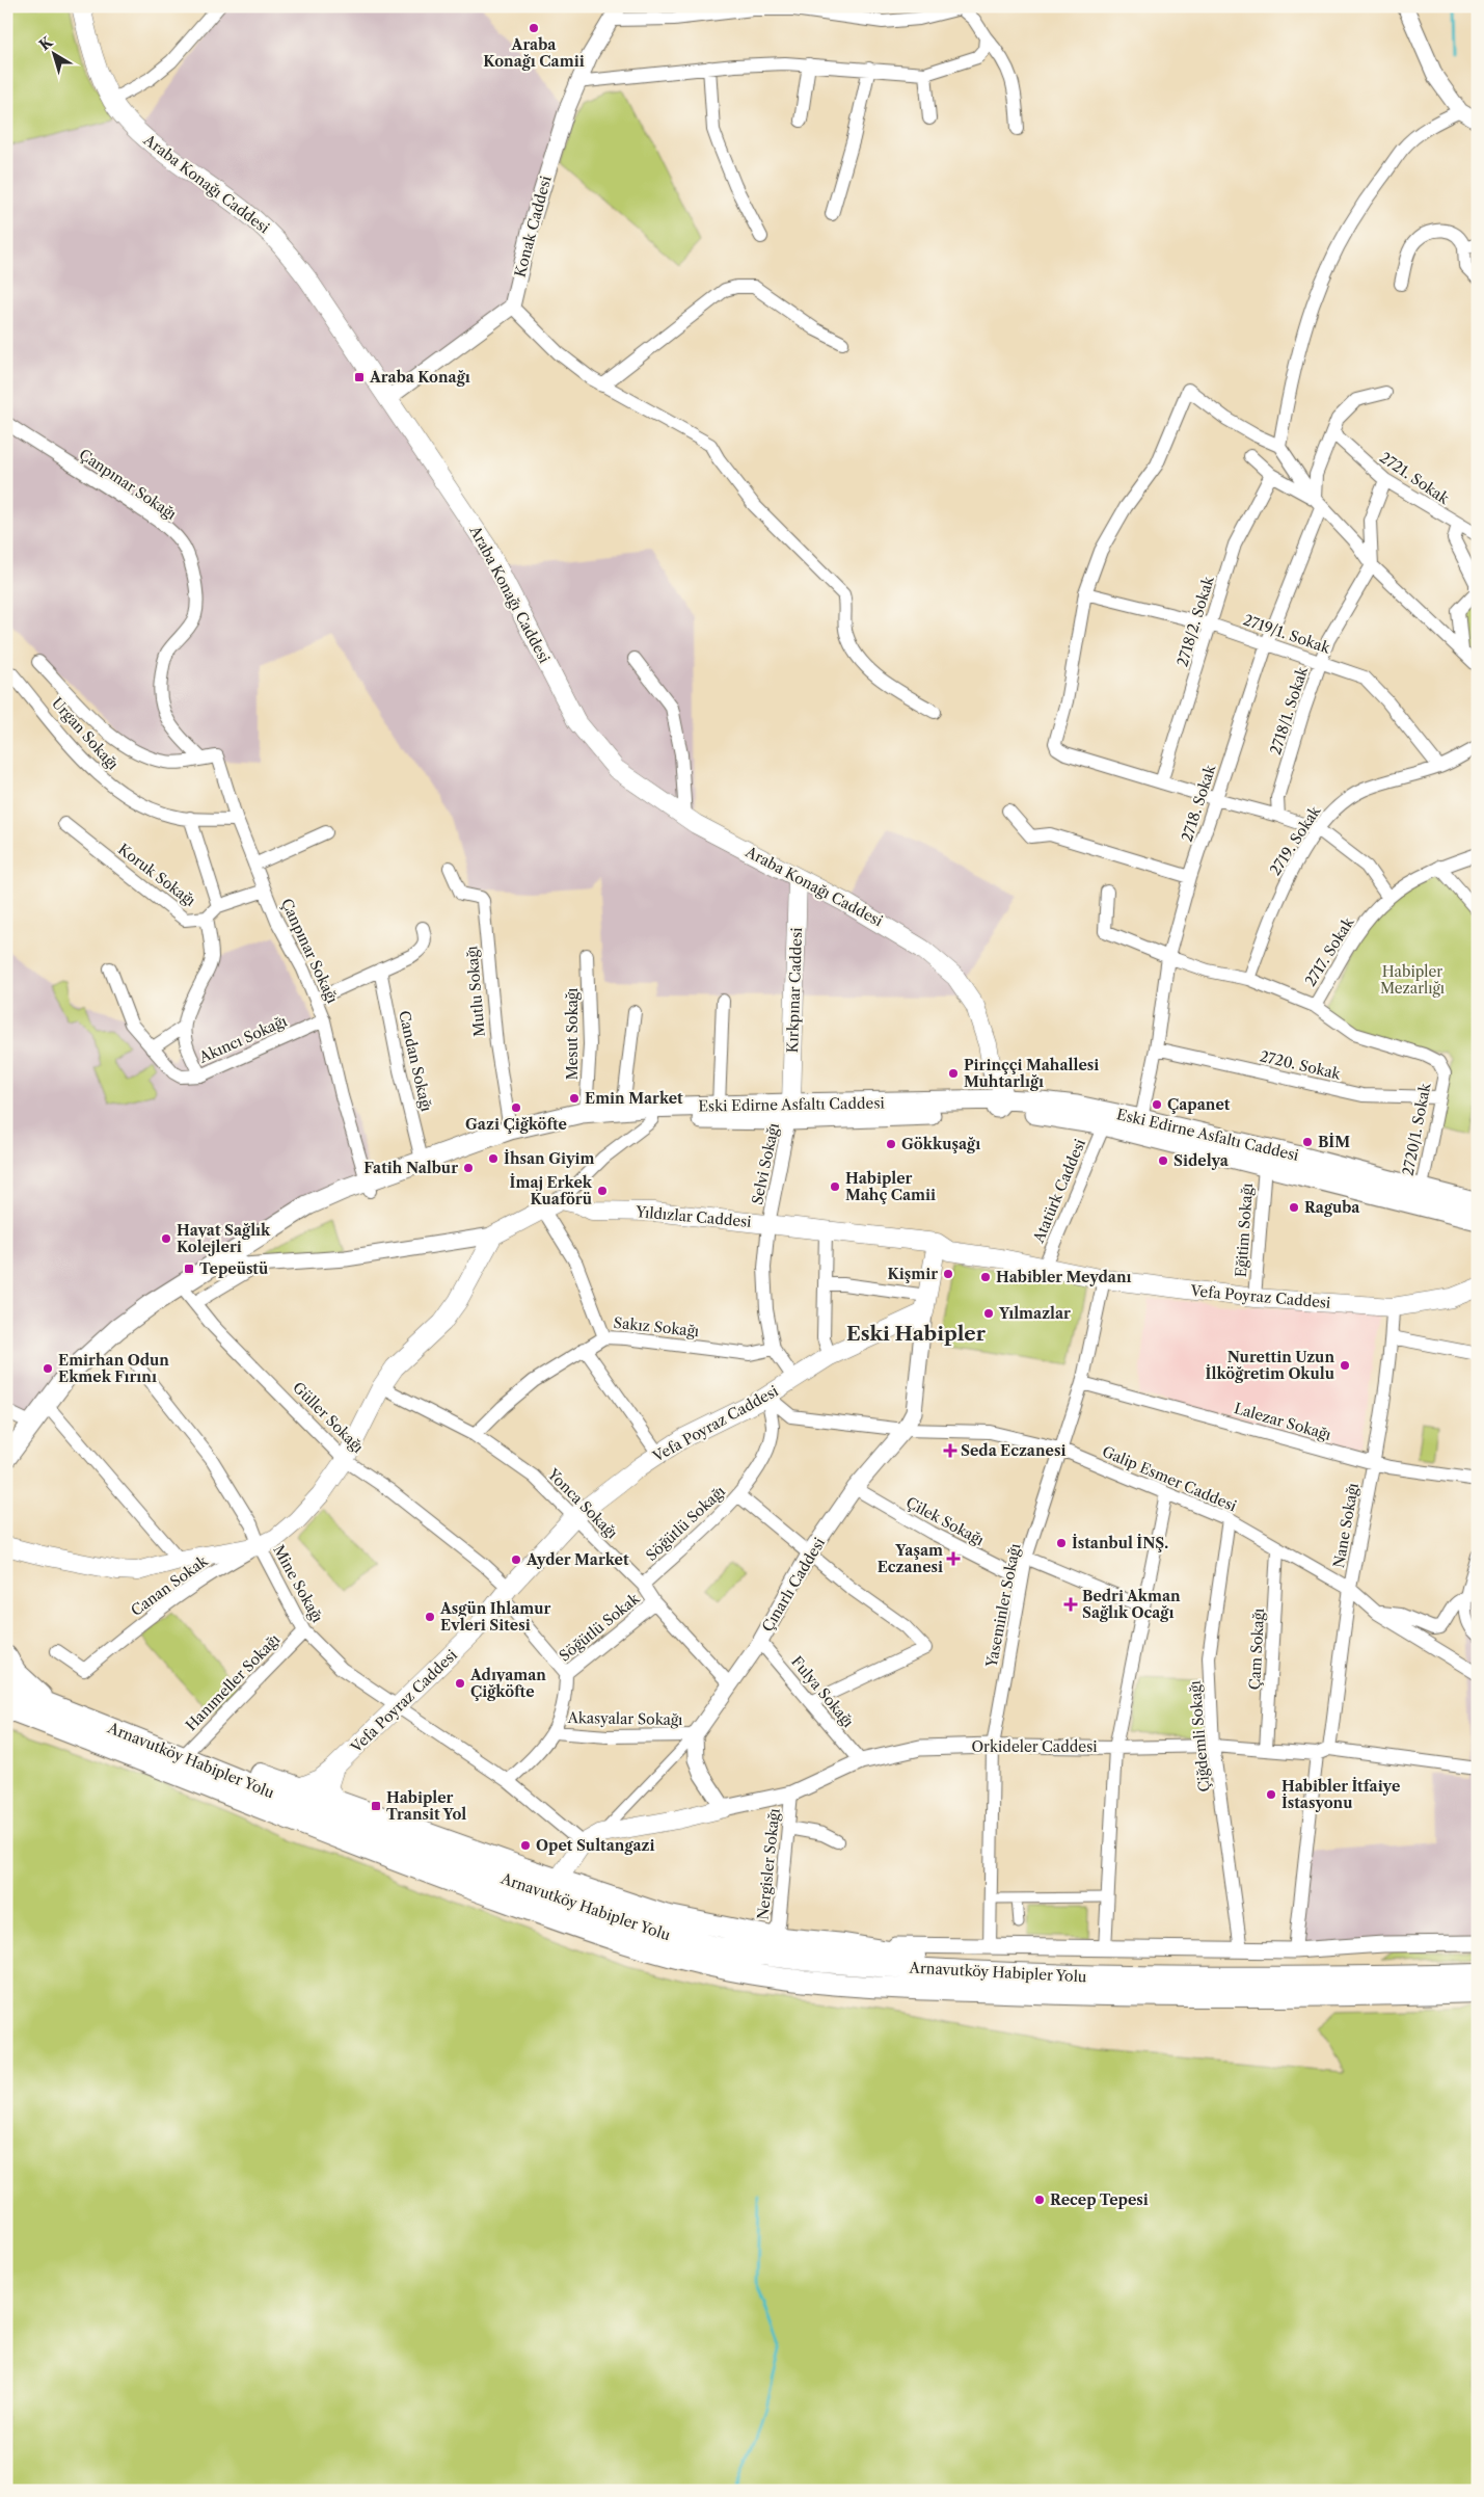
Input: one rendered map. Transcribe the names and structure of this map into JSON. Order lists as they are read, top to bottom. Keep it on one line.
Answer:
{"streets":{"highway":["Arnavutköy Habipler Yolu"],"main road":["Araba Konağı Caddesi","Kırkpınar Caddesi","Eski Edirne Asfaltı Caddesi","Yıldızlar Caddesi","Vefa Poyraz Caddesi","Çınarlı Caddesi","Orkideler Caddesi"],"street":["Konak Caddesi","2721. Sokak","Çanpınar Sokağı","2718/2. Sokak","2719/1. Sokak","2718/1. Sokak","Urgan Sokağı","2718. Sokak","2719. Sokak","Koruk Sokağı","2717. Sokak","Mutlu Sokağı","Mesut Sokağı","Akıncı Sokağı","Candan Sokağı","2720. Sokak","2720/1. Sokak","Selvi Sokağı","Atatürk Caddesi","Eğitim Sokağı","Sakız Sokağı","Güller Sokağı","Lalezar Sokağı","Galip Esmer Caddesi","Yonca Sokağı","Çilek Sokağı","Söğütlü Sokağı","Nane Sokağı","Mine Sokağı","Canan Sokak","Yaseminler Sokağı","Söğütlü Sokak","Çam Sokağı","Hanımeller Sokağı","Fulya Sokağı","Akasyalar Sokağı","Çiğdemli Sokağı","Nergisler Sokağı"]},"crossings":[["Araba Konağı Caddesi","Kırkpınar Caddesi"],["2721. Sokak","2718. Sokak"],["Çanpınar Sokağı","Urgan Sokağı"],["Çanpınar Sokağı","Koruk Sokağı"],["Çanpınar Sokağı","Akıncı Sokağı"],["Çanpınar Sokağı","Eski Edirne Asfaltı Caddesi"],["2718/2. Sokak","2719/1. Sokak"],["2719/1. Sokak","2718/1. Sokak"],["2719/1. Sokak","2718. Sokak"],["2719/1. Sokak","2719. Sokak"],["2718. Sokak","2717. Sokak"],["2718. Sokak","2720. Sokak"],["2718. Sokak","Eski Edirne Asfaltı Caddesi"],["2719. Sokak","2717. Sokak"],["2717. Sokak","2720/1. Sokak"],["Kırkpınar Caddesi","Eski Edirne Asfaltı Caddesi"],["Kırkpınar Caddesi","Selvi Sokağı"],["Mutlu Sokağı","Eski Edirne Asfaltı Caddesi"],["Mesut Sokağı","Eski Edirne Asfaltı Caddesi"],["Candan Sokağı","Eski Edirne Asfaltı Caddesi"],["2720. Sokak","2720/1. Sokak"],["Eski Edirne Asfaltı Caddesi","2720/1. Sokak"],["Eski Edirne Asfaltı Caddesi","Selvi Sokağı"],["Eski Edirne Asfaltı Caddesi","Atatürk Caddesi"],["Eski Edirne Asfaltı Caddesi","Eğitim Sokağı"],["Eski Edirne Asfaltı Caddesi","Güller Sokağı"],["Selvi Sokağı","Yıldızlar Caddesi"],["Selvi Sokağı","Vefa Poyraz Caddesi"],["Selvi Sokağı","Sakız Sokağı"],["Atatürk Caddesi","Yıldızlar Caddesi"],["Atatürk Caddesi","Vefa Poyraz Caddesi"],["Yıldızlar Caddesi","Vefa Poyraz Caddesi"],["Yıldızlar Caddesi","Çınarlı Caddesi"],["Eğitim Sokağı","Vefa Poyraz Caddesi"],["Vefa Poyraz Caddesi","Güller Sokağı"],["Vefa Poyraz Caddesi","Galip Esmer Caddesi"],["Vefa Poyraz Caddesi","Yonca Sokağı"],["Vefa Poyraz Caddesi","Söğütlü Sokağı"],["Vefa Poyraz Caddesi","Nane Sokağı"],["Vefa Poyraz Caddesi","Mine Sokağı"],["Vefa Poyraz Caddesi","Çınarlı Caddesi"],["Vefa Poyraz Caddesi","Yaseminler Sokağı"],["Sakız Sokağı","Yonca Sokağı"],["Güller Sokağı","Söğütlü Sokak"],["Lalezar Sokağı","Nane Sokağı"],["Lalezar Sokağı","Yaseminler Sokağı"],["Galip Esmer Caddesi","Söğütlü Sokağı"],["Galip Esmer Caddesi","Nane Sokağı"],["Galip Esmer Caddesi","Çınarlı Caddesi"],["Galip Esmer Caddesi","Yaseminler Sokağı"],["Galip Esmer Caddesi","Çam Sokağı"],["Galip Esmer Caddesi","Çiğdemli Sokağı"],["Yonca Sokağı","Söğütlü Sokağı"],["Yonca Sokağı","Çınarlı Caddesi"],["Yonca Sokağı","Söğütlü Sokak"],["Çilek Sokağı","Çınarlı Caddesi"],["Çilek Sokağı","Yaseminler Sokağı"],["Nane Sokağı","Orkideler Caddesi"],["Mine Sokağı","Çınarlı Caddesi"],["Mine Sokağı","Canan Sokak"],["Mine Sokağı","Söğütlü Sokak"],["Mine Sokağı","Hanımeller Sokağı"],["Çınarlı Caddesi","Fulya Sokağı"],["Çınarlı Caddesi","Akasyalar Sokağı"],["Çınarlı Caddesi","Orkideler Caddesi"],["Yaseminler Sokağı","Orkideler Caddesi"],["Söğütlü Sokak","Akasyalar Sokağı"],["Çam Sokağı","Orkideler Caddesi"],["Hanımeller Sokağı","Arnavutköy Habipler Yolu"],["Fulya Sokağı","Orkideler Caddesi"],["Çiğdemli Sokağı","Orkideler Caddesi"],["Orkideler Caddesi","Nergisler Sokağı"]],"districts":["Eski Habipler"],"parks":["Habipler Mezarlığı"],"places":{"other":["Araba Konağı Camii","Pirinççi Mahallesi Muhtarlığı","Emin Market","Çapanet","Gazi Çiğköfte","BİM","Gökkuşağı","İhsan Giyim","Sidelya","Fatih Nalbur","Habipler Mahç Camii","İmaj Erkek Kuaförü","Raguba","Hayat Sağlık Kolejleri","Kişmir","Habibler Meydanı","Yılmazlar","Nurettin Uzun İlköğretim Okulu","Emirhan Odun Ekmek Fırını","İstanbul İNŞ.","Ayder Market","Asgün Ihlamur Evleri Sitesi","Adıyaman Çiğköfte","Habibler İtfaiye İstasyonu","Opet Sultangazi","Recep Tepesi"],"transit":["Araba Konağı","Tepeüstü","Habipler Transit Yol"],"health":["Seda Eczanesi","Yaşam Eczanesi","Bedri Akman Sağlık Ocağı"]},"north":"top left"}
